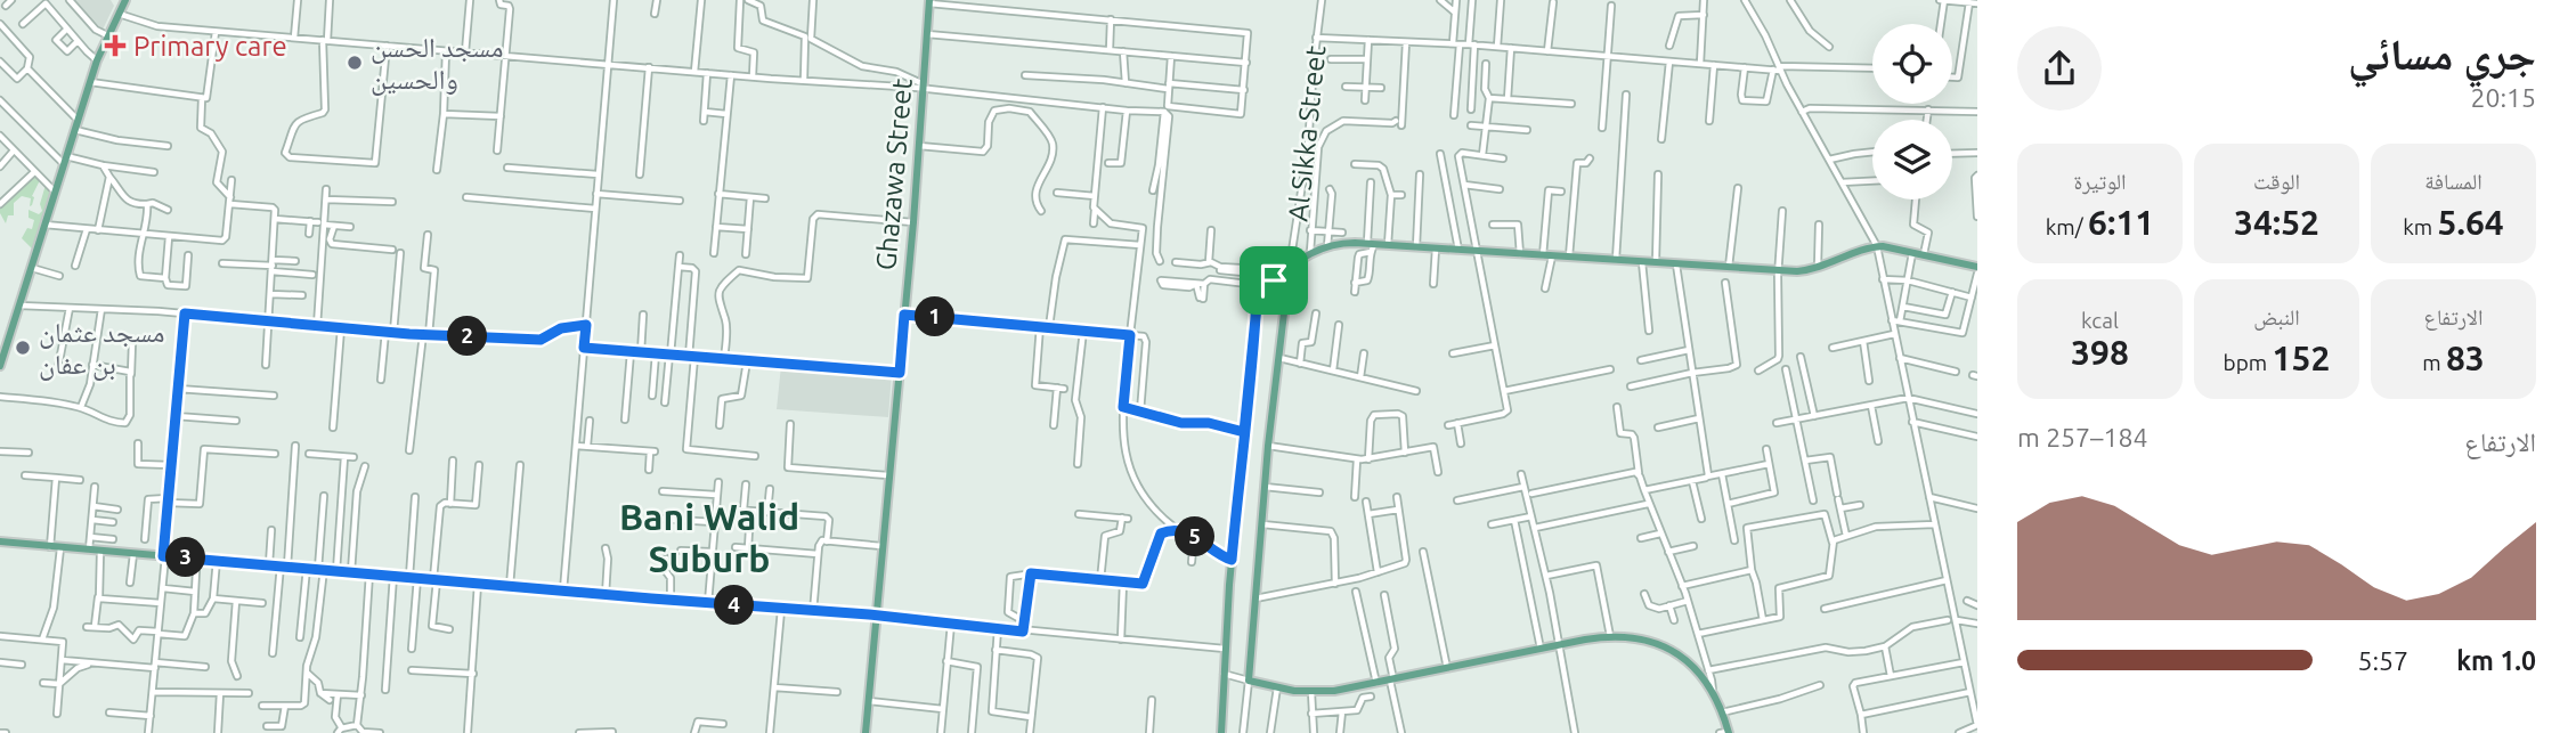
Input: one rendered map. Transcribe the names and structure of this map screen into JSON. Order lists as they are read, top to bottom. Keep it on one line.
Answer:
{"streets":{"main road":["Ghazawa Street"],"street":["Al Sikka Street"]},"districts":["Bani Walid Suburb"],"places":{"health":["Primary care"],"other":["مسجد الحسن والحسين","مسجد عثمان بن عفان"]},"page":{"heading":["جري مسائي","20:15"],"stats":[["المسافة","5.64 km"],["الوقت","34:52"],["الوتيرة","6:11 /km"],["الارتفاع","83 m"],["النبض","152 bpm"],["kcal","398"]],"pins":["1","2","5","3","4"],"chart":["الارتفاع","184–257 m"],"list":[{"name":"1.0 km","note":"5:57"}]}}
